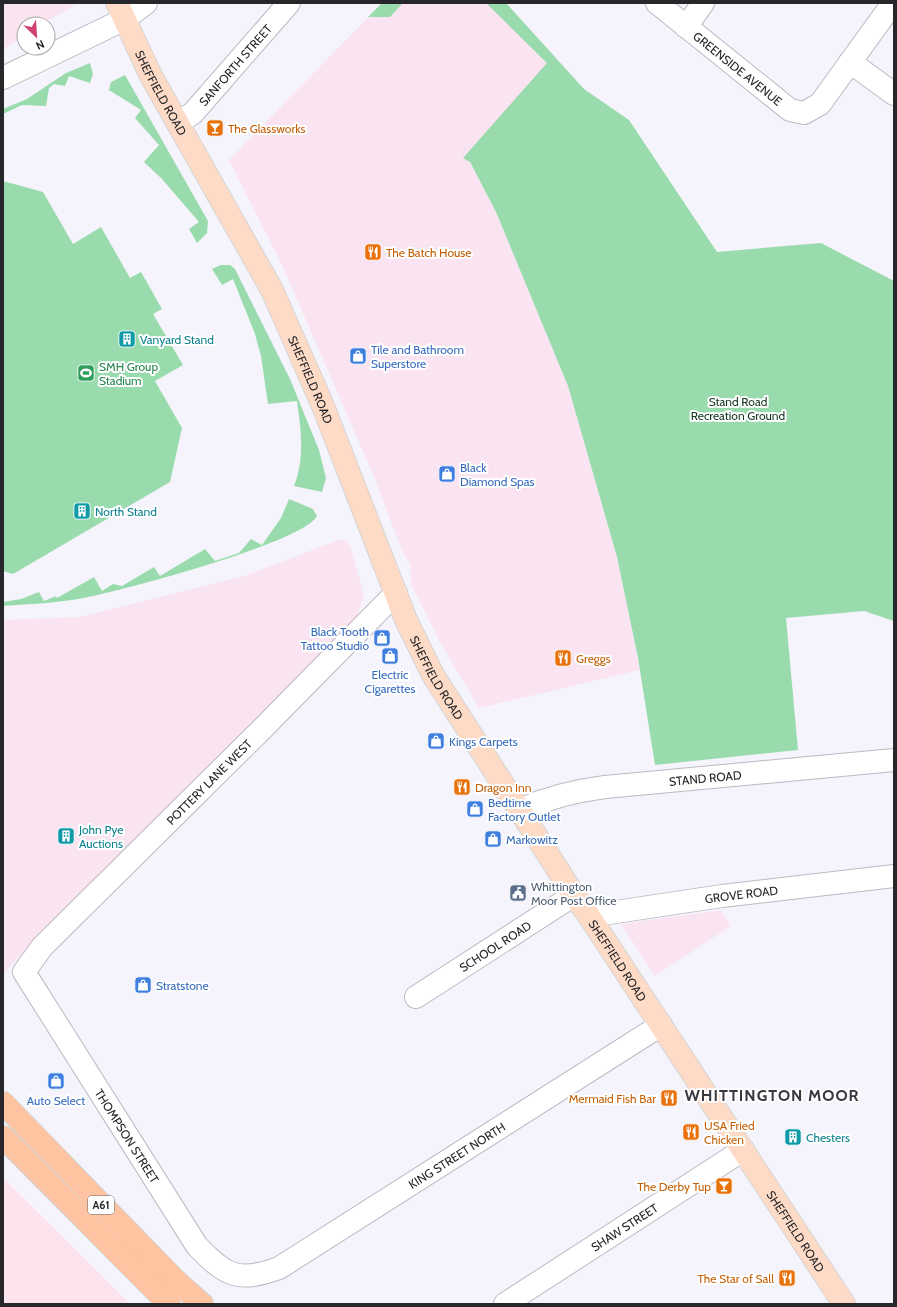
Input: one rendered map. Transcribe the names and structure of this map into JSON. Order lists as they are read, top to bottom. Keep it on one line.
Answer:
{"streets":{"highway":["A61"],"main road":["SHEFFIELD ROAD"],"street":["SANFORTH STREET","GREENSIDE AVENUE","STAND ROAD","POTTERY LANE WEST","GROVE ROAD","SCHOOL ROAD","THOMPSON STREET","KING STREET NORTH","SHAW STREET"]},"crossings":[["SANFORTH STREET","SHEFFIELD ROAD"],["SHEFFIELD ROAD","STAND ROAD"],["SHEFFIELD ROAD","POTTERY LANE WEST"],["SHEFFIELD ROAD","GROVE ROAD"],["SHEFFIELD ROAD","SCHOOL ROAD"],["SHEFFIELD ROAD","KING STREET NORTH"],["SHEFFIELD ROAD","SHAW STREET"],["POTTERY LANE WEST","THOMPSON STREET"],["THOMPSON STREET","KING STREET NORTH"]],"districts":["WHITTINGTON MOOR"],"parks":["Stand Road Recreation Ground"],"places":{"bar":["The Glassworks","The Derby Tup"],"restaurant":["The Batch House","Greggs","Dragon Inn","Mermaid Fish Bar","USA Fried Chicken","The Star of Sall"],"building":["Vanyard Stand","North Stand","John Pye Auctions","Chesters"],"shop":["Tile and Bathroom Superstore","Black Diamond Spas","Black Tooth Tattoo Studio","Electric Cigarettes","Kings Carpets","Bedtime Factory Outlet","Markowitz","Stratstone","Auto Select"],"sports":["SMH Group Stadium"],"public building":["Whittington Moor Post Office"]},"north":"bottom right"}
